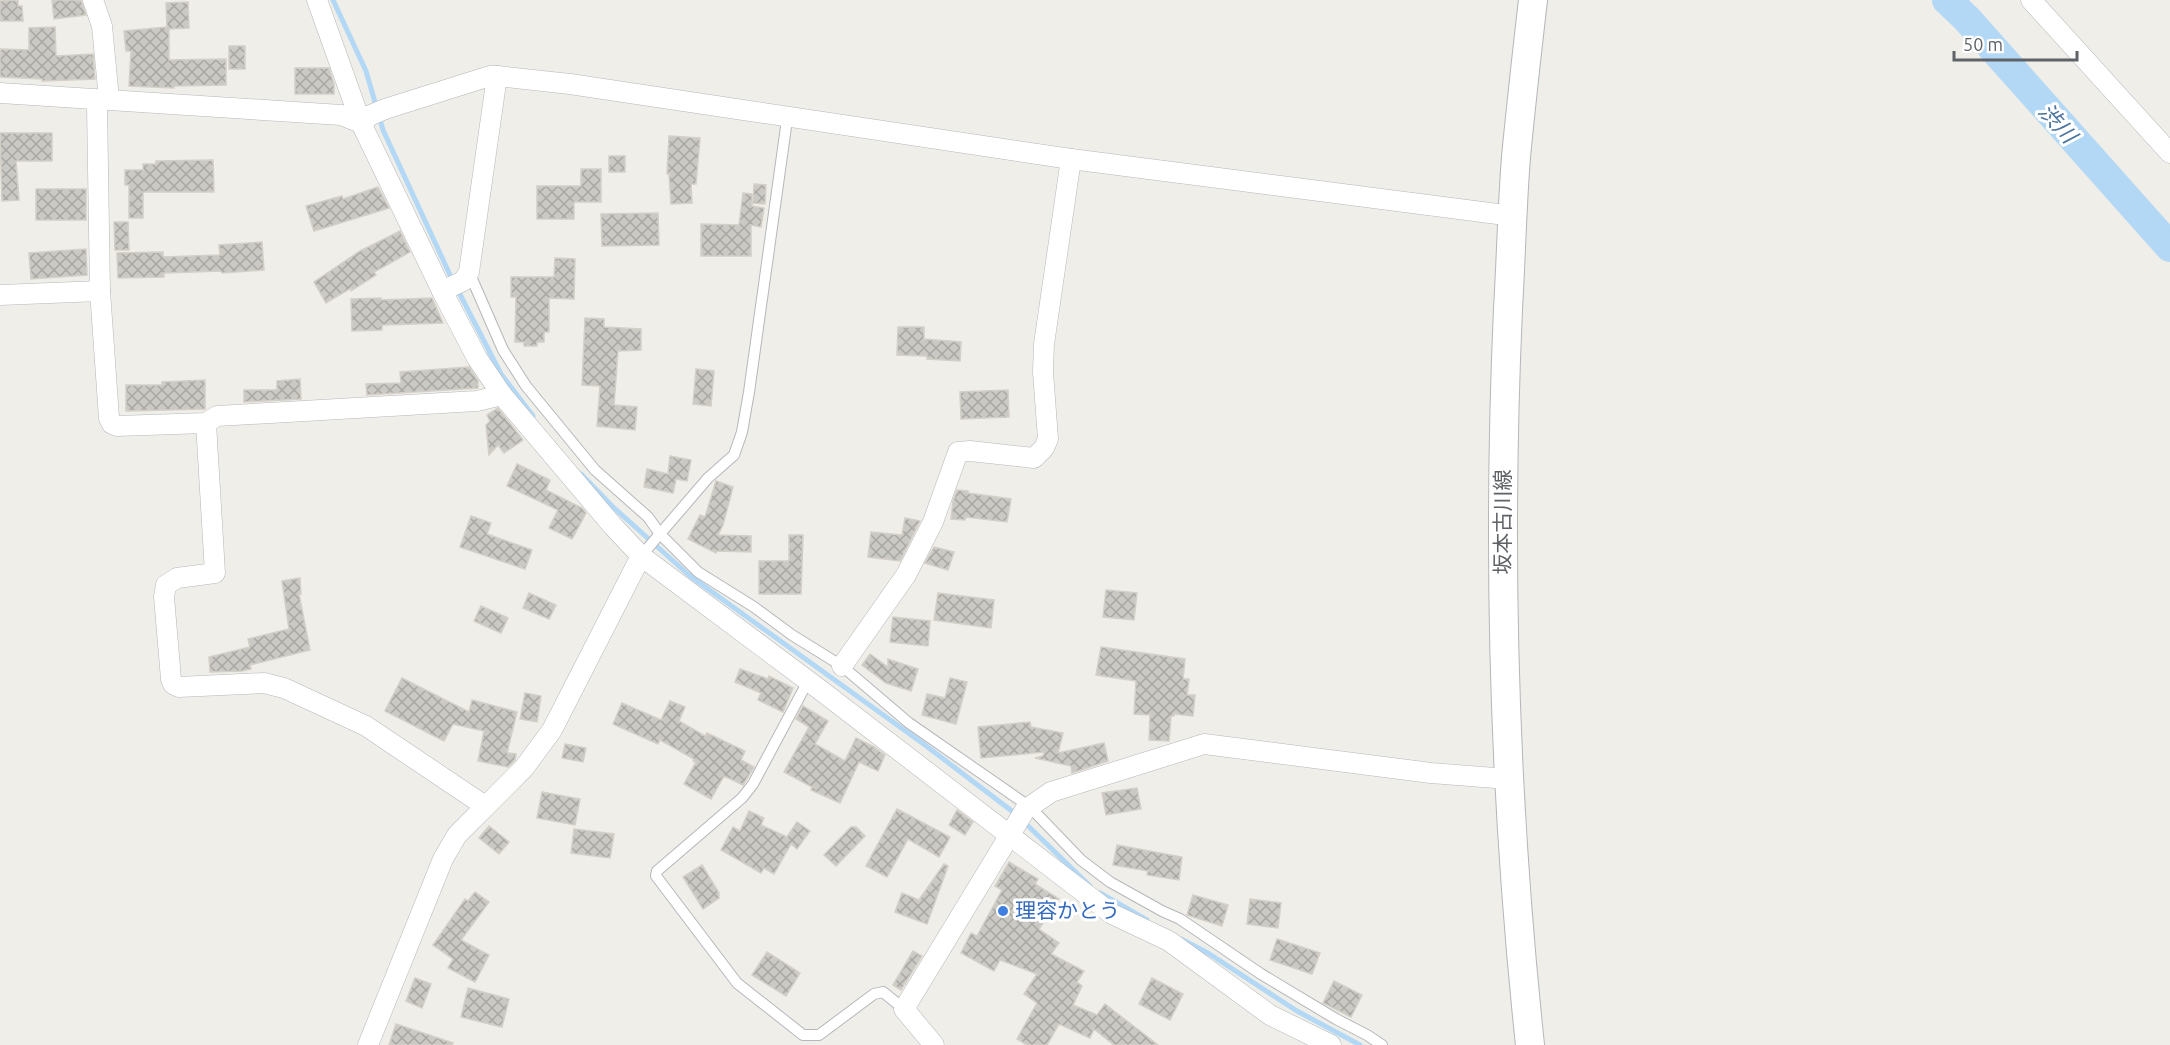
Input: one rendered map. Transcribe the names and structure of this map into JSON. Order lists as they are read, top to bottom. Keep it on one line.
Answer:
{"streets":{"main road":["坂本古川線"]},"water":["渋川"],"places":["理容かとう"],"scale_bar":"50 m"}
